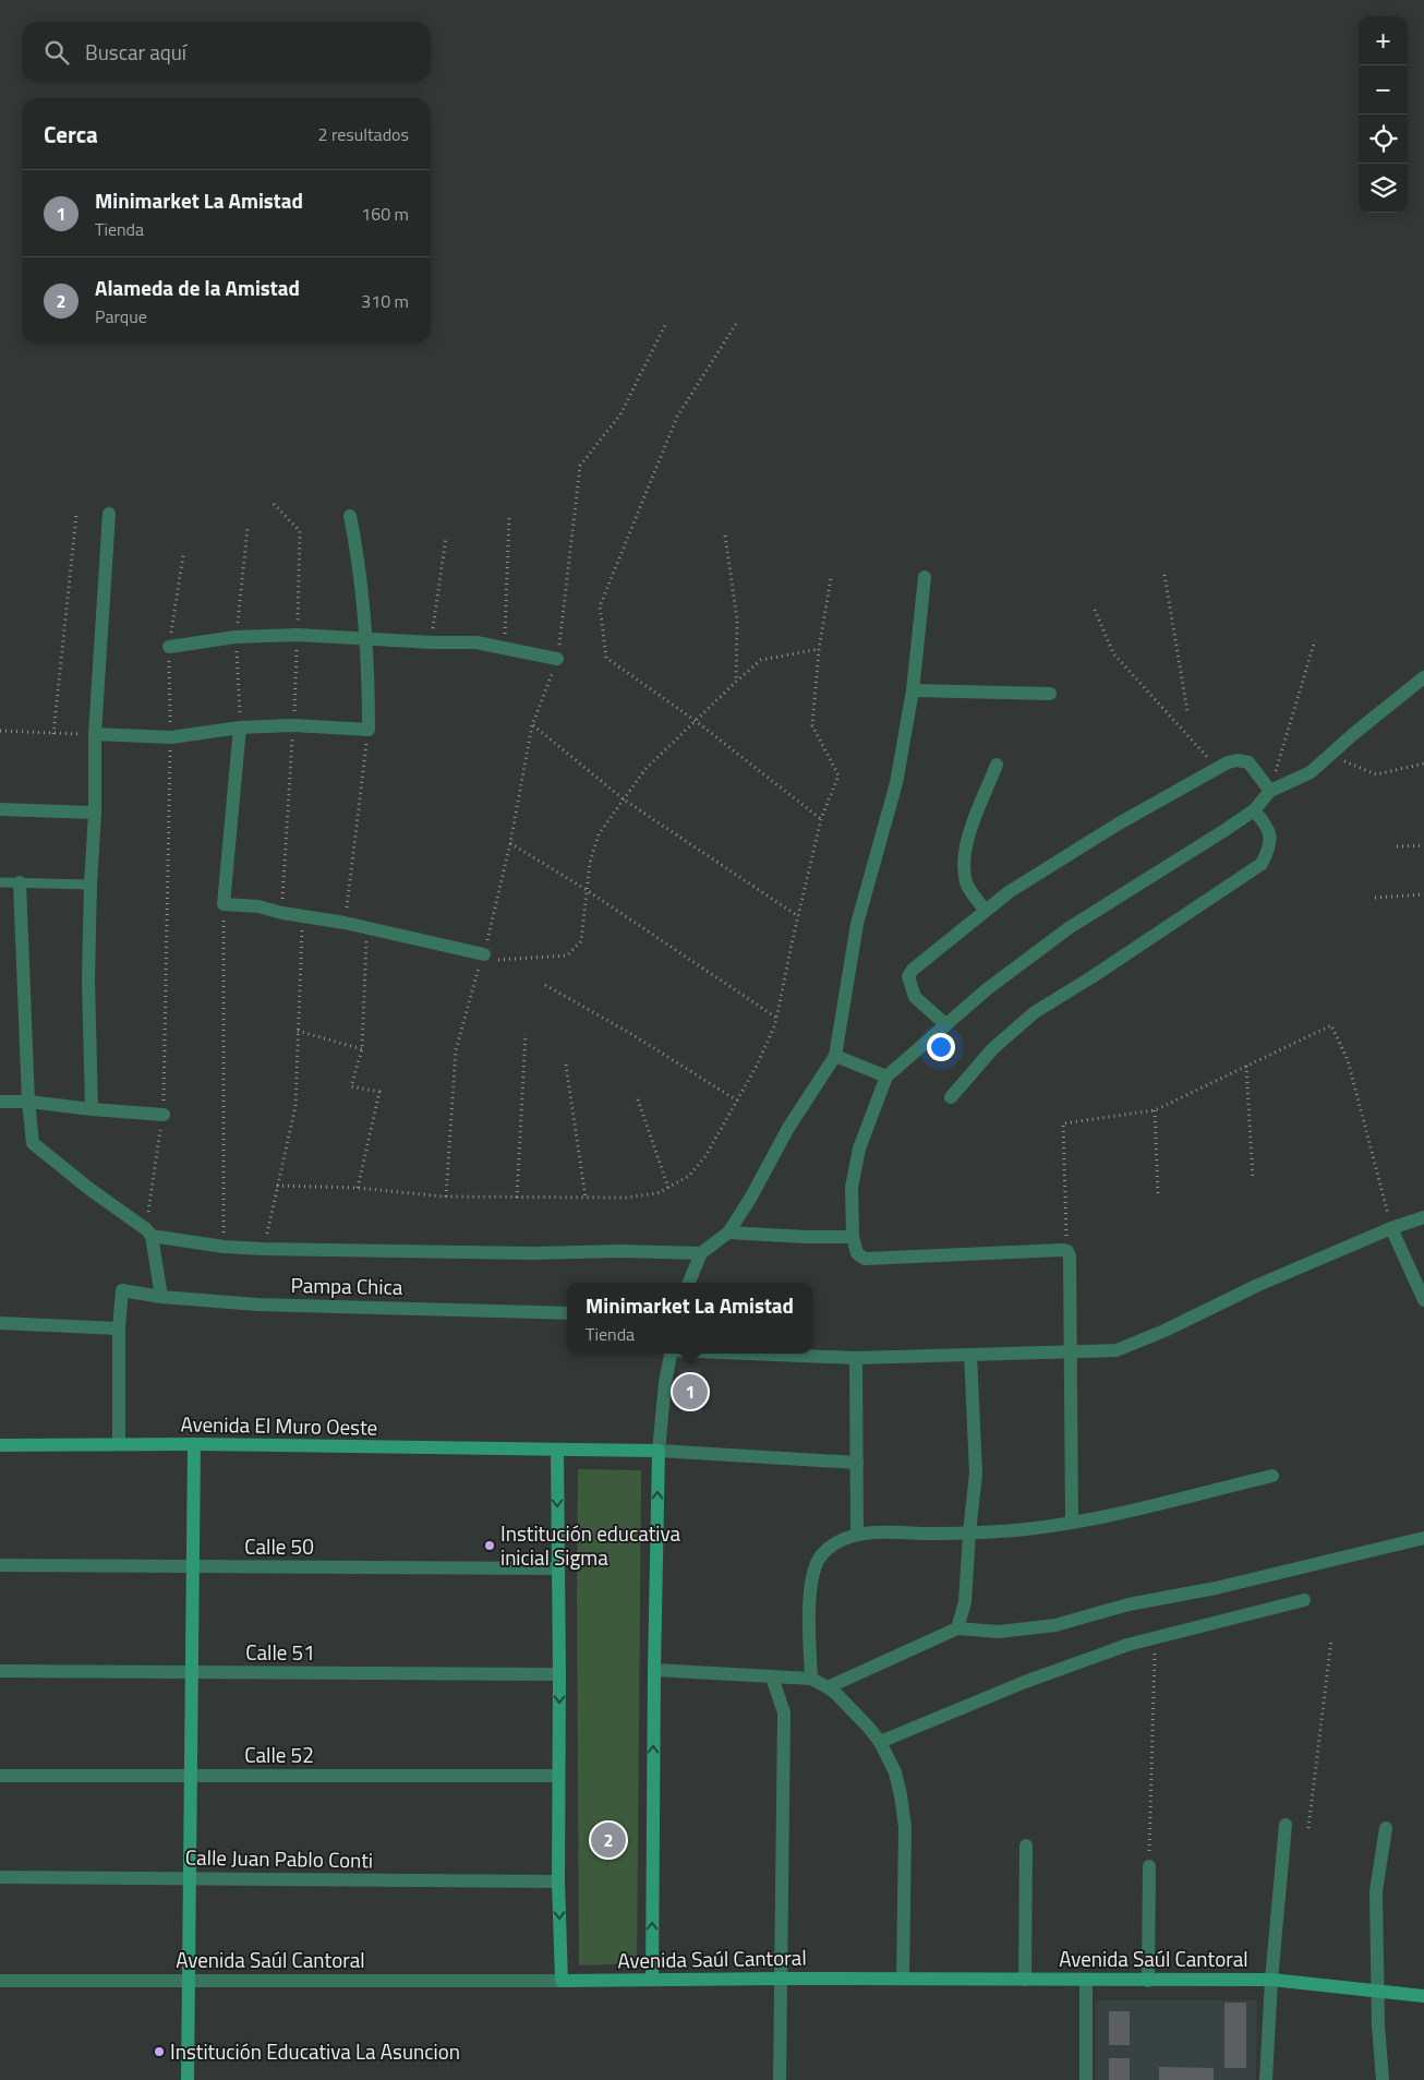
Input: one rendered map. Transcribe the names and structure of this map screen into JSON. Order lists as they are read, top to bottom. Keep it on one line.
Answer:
{"streets":{"street":["Pampa Chica","Avenida El Muro Oeste","Calle 50","Calle 51","Calle 52","Calle Juan Pablo Conti","Avenida Saúl Cantoral"]},"places":["Institución educativa inicial Sigma","Institución Educativa La Asuncion"],"page":{"map_buttons":["+","−"],"search":"Buscar aquí","heading":["Cerca","2 resultados"],"list":[{"mark":"1","name":"Minimarket La Amistad","note":"Tienda","value":"160 m"},{"mark":"2","name":"Alameda de la Amistad","note":"Parque","value":"310 m"}],"popup":["Minimarket La Amistad","Tienda"],"pins":["1","2"]}}
